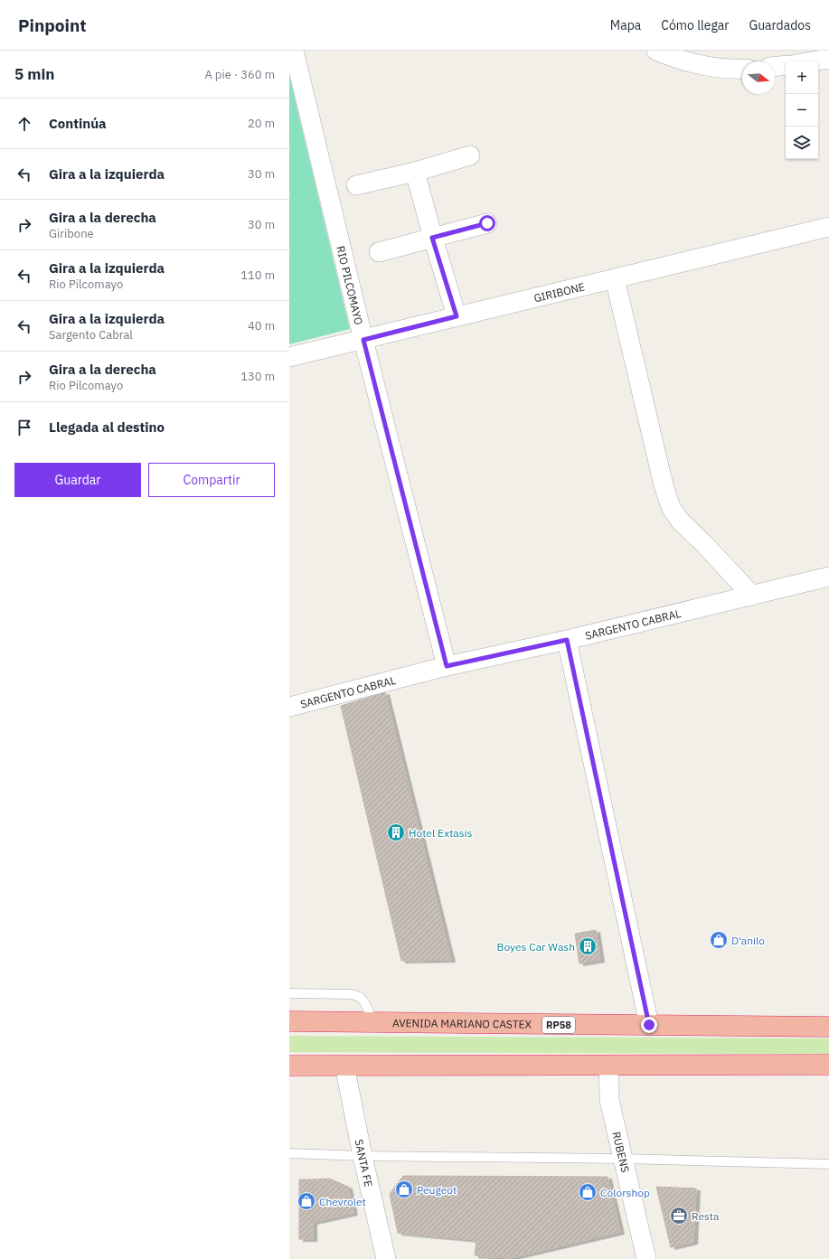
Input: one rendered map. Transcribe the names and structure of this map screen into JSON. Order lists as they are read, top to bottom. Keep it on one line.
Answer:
{"streets":{"highway":["AVENIDA MARIANO CASTEX","RP58"],"street":["RIO PILCOMAYO","GIRIBONE","SARGENTO CABRAL","RUBENS","SANTA FE"]},"crossings":[["RIO PILCOMAYO","GIRIBONE"],["RIO PILCOMAYO","SARGENTO CABRAL"]],"places":{"building":["Hotel Extasis","Boyes Car Wash"],"shop":["D'anilo","Peugeot","Colorshop","Chevrolet"],"office":["Resta"]},"north":"right","page":{"header":"Pinpoint","nav":["Mapa","Cómo llegar","Guardados"],"heading":["5 min","A pie · 360 m"],"map_buttons":["+","−"],"list":[["Continúa","20 m"],["Gira a la izquierda","30 m"],["Gira a la derecha","Giribone","30 m"],["Gira a la izquierda","Rio Pilcomayo","110 m"],["Gira a la izquierda","Sargento Cabral","40 m"],["Gira a la derecha","Rio Pilcomayo","130 m"],"Llegada al destino"],"buttons":["Guardar","Compartir"]}}
